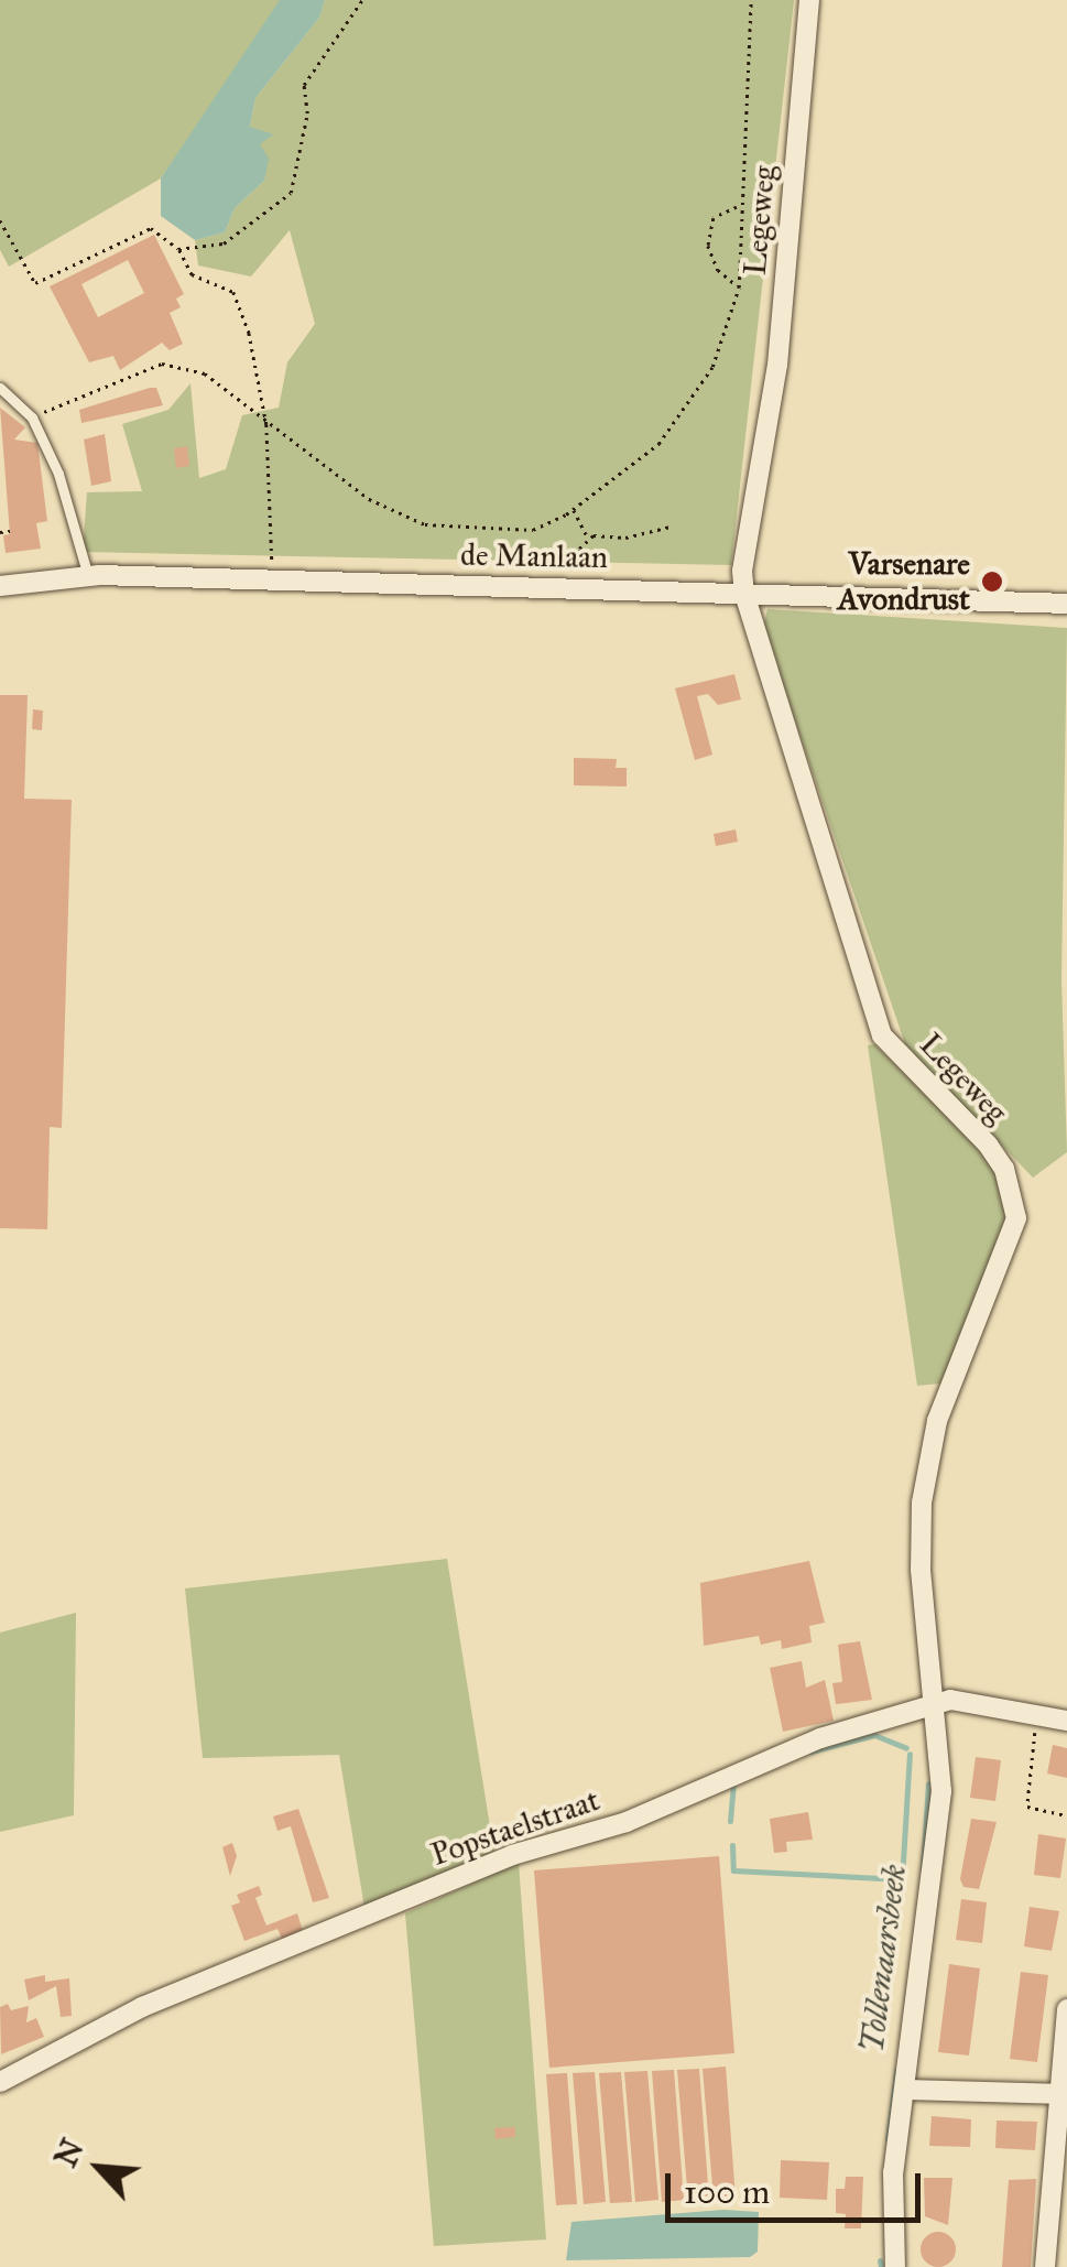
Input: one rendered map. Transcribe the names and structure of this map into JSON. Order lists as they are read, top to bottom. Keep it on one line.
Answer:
{"streets":{"street":["Legeweg","de Manlaan","Popstaelstraat"]},"crossings":[["Legeweg","de Manlaan"],["Legeweg","Popstaelstraat"]],"water":["Tollenaarsbeek"],"places":["Varsenare Avondrust"],"scale_bar":"100 m","north":"top left"}
